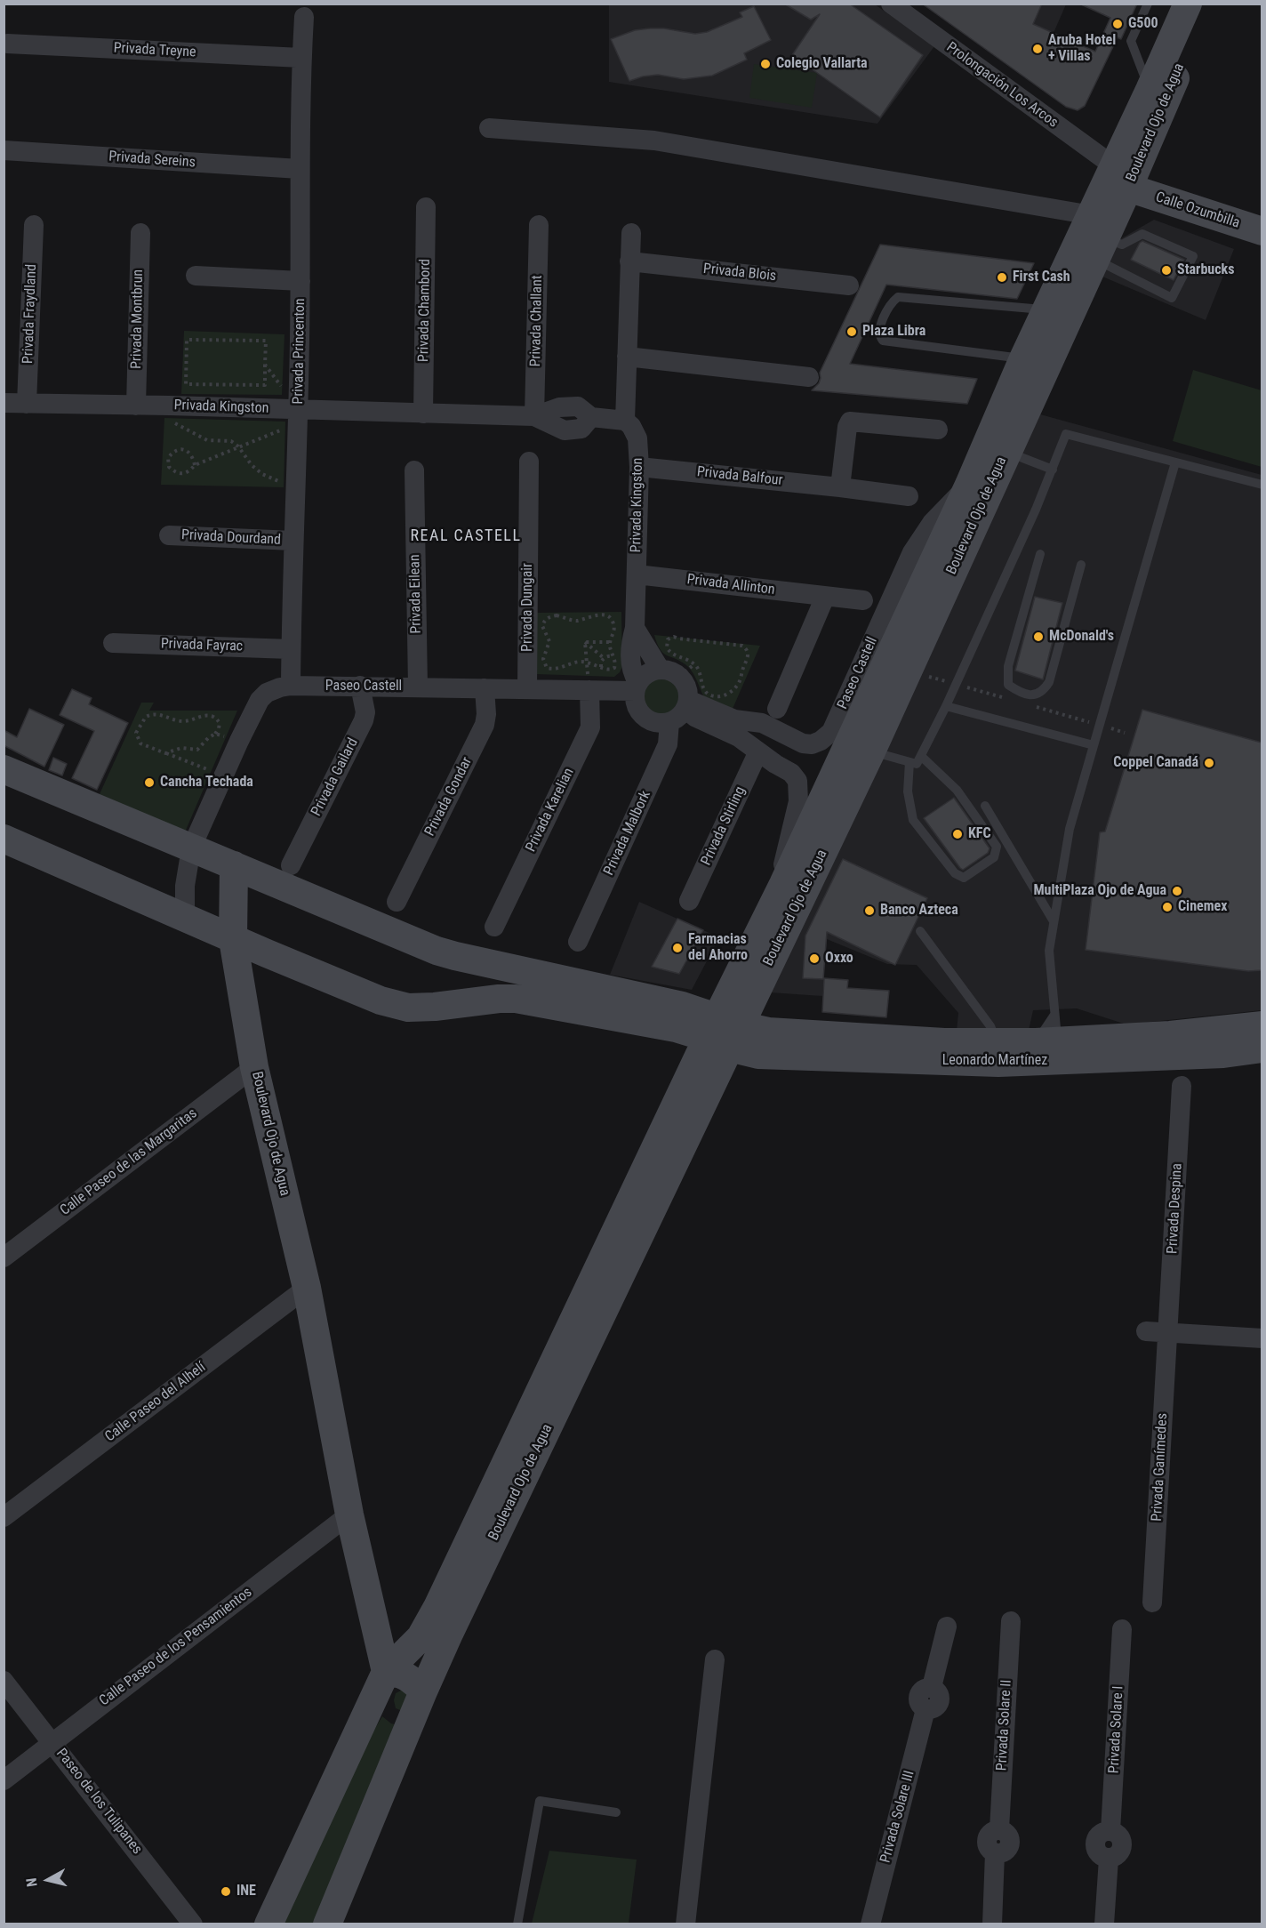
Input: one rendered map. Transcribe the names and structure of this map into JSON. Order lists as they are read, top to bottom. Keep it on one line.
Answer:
{"streets":{"main road":["Boulevard Ojo de Agua","Calle Ozumbilla","Leonardo Martínez"],"street":["Privada Treyne","Prolongación Los Arcos","Privada Sereins","Privada Blois","Privada Chambord","Privada Fraydland","Privada Montbrun","Privada Challant","Privada Princenton","Privada Kingston","Privada Balfour","Privada Dourdand","Privada Allinton","Privada Eilean","Privada Dungair","Privada Fayrac","Paseo Castell","Privada Gailard","Privada Gondar","Privada Karelian","Privada Stirling","Privada Malbork","Calle Paseo de las Margaritas","Privada Despina","Calle Paseo del Alhelí","Privada Ganímedes","Calle Paseo de los Pensamientos","Privada Solare II","Privada Solare I","Paseo de los Tulipanes","Privada Solare III"]},"crossings":[["Privada Treyne","Privada Princenton"],["Prolongación Los Arcos","Boulevard Ojo de Agua"],["Prolongación Los Arcos","Calle Ozumbilla"],["Boulevard Ojo de Agua","Calle Ozumbilla"],["Boulevard Ojo de Agua","Paseo Castell"],["Boulevard Ojo de Agua","Leonardo Martínez"],["Boulevard Ojo de Agua","Calle Paseo de las Margaritas"],["Boulevard Ojo de Agua","Calle Paseo del Alhelí"],["Boulevard Ojo de Agua","Calle Paseo de los Pensamientos"],["Privada Sereins","Privada Princenton"],["Privada Chambord","Privada Kingston"],["Privada Fraydland","Privada Kingston"],["Privada Montbrun","Privada Kingston"],["Privada Challant","Privada Kingston"],["Privada Princenton","Privada Kingston"],["Privada Princenton","Privada Dourdand"],["Privada Princenton","Privada Fayrac"],["Privada Princenton","Paseo Castell"],["Privada Kingston","Privada Balfour"],["Privada Kingston","Privada Allinton"],["Privada Kingston","Paseo Castell"],["Privada Kingston","Privada Malbork"],["Privada Eilean","Paseo Castell"],["Privada Dungair","Paseo Castell"],["Paseo Castell","Privada Gailard"],["Paseo Castell","Privada Gondar"],["Paseo Castell","Privada Karelian"],["Paseo Castell","Privada Malbork"],["Privada Despina","Privada Ganímedes"],["Calle Paseo de los Pensamientos","Paseo de los Tulipanes"]],"districts":["REAL CASTELL"],"places":["G500","Aruba Hotel + Villas","Colegio Vallarta","Starbucks","First Cash","Plaza Libra","McDonald's","Coppel Canadá","Cancha Techada","KFC","MultiPlaza Ojo de Agua","Cinemex","Banco Azteca","Farmacias del Ahorro","Oxxo","INE"],"north":"left"}
